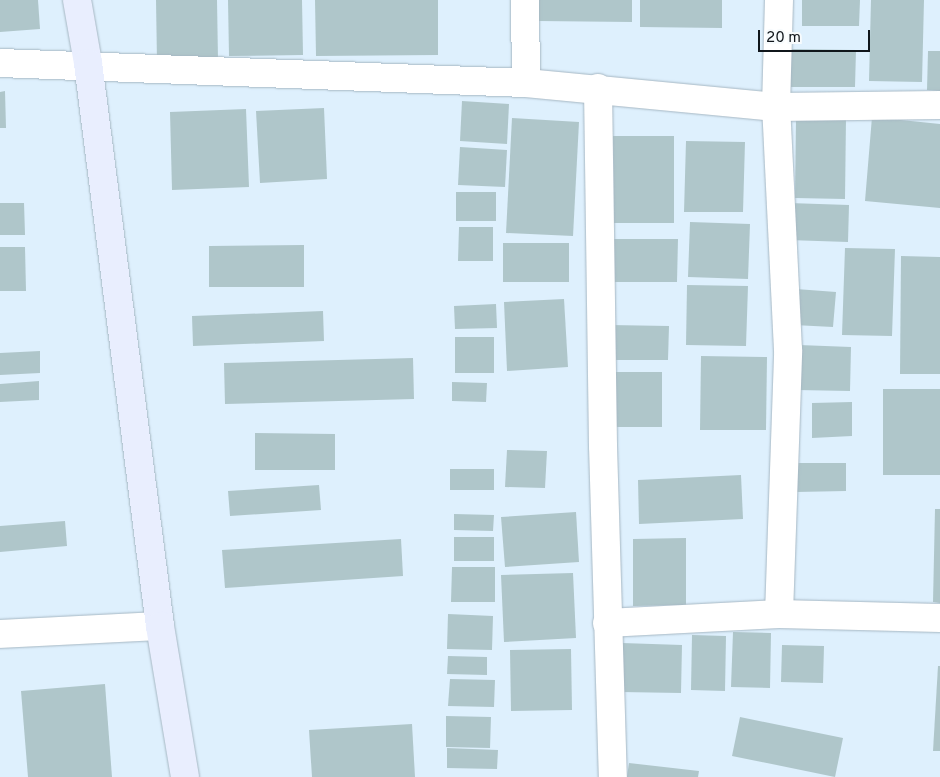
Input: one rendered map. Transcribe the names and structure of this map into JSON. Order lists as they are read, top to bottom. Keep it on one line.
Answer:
{"scale_bar":"20 m"}
